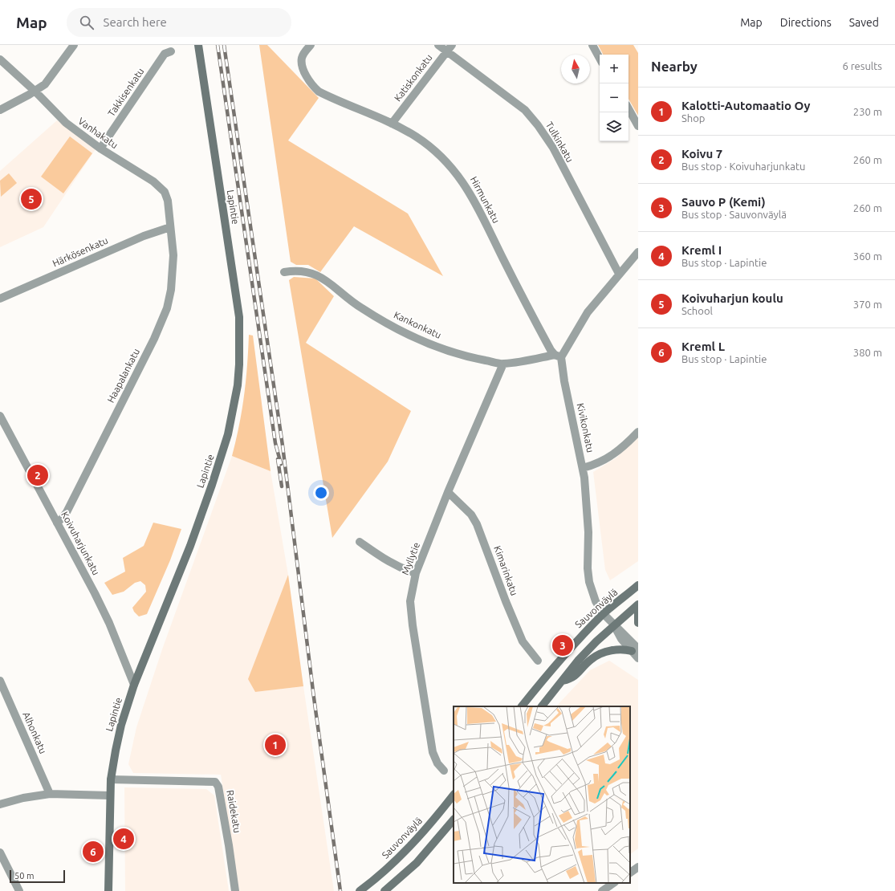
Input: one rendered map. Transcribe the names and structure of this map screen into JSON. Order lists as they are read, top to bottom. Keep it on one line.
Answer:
{"streets":{"main road":["Lapintie","Sauvonväylä"],"street":["Katiskonkatu","Takkisenkatu","Vanhakatu","Tulkinkatu","Hirmunkatu","Härkösenkatu","Kankonkatu","Haapalankatu","Kivikonkatu","Koivuharjunkatu","Myllytie","Kimarinkatu","Alhonkatu","Raidekatu"]},"crossings":[["Katiskonkatu","Tulkinkatu"],["Katiskonkatu","Hirmunkatu"],["Takkisenkatu","Vanhakatu"],["Vanhakatu","Härkösenkatu"],["Vanhakatu","Haapalankatu"],["Hirmunkatu","Kankonkatu"],["Hirmunkatu","Kivikonkatu"],["Lapintie","Koivuharjunkatu"],["Lapintie","Raidekatu"],["Härkösenkatu","Haapalankatu"],["Kankonkatu","Kivikonkatu"],["Kankonkatu","Myllytie"],["Haapalankatu","Koivuharjunkatu"],["Kivikonkatu","Sauvonväylä"],["Myllytie","Kimarinkatu"]],"scale_bar":"50 m","north":"top","page":{"header":"Map","search":"Search here","nav":["Map","Directions","Saved"],"heading":["Nearby","6 results"],"map_buttons":["+","−"],"list":[{"mark":"1","name":"Kalotti-Automaatio Oy","note":"Shop","value":"230 m"},{"mark":"2","name":"Koivu 7","note":"Bus stop · Koivuharjunkatu","value":"260 m"},{"mark":"3","name":"Sauvo P (Kemi)","note":"Bus stop · Sauvonväylä","value":"260 m"},{"mark":"4","name":"Kreml I","note":"Bus stop · Lapintie","value":"360 m"},{"mark":"5","name":"Koivuharjun koulu","note":"School","value":"370 m"},{"mark":"6","name":"Kreml L","note":"Bus stop · Lapintie","value":"380 m"}],"pins":["5","2","3","1","4","6"],"scale":"50 m"}}
